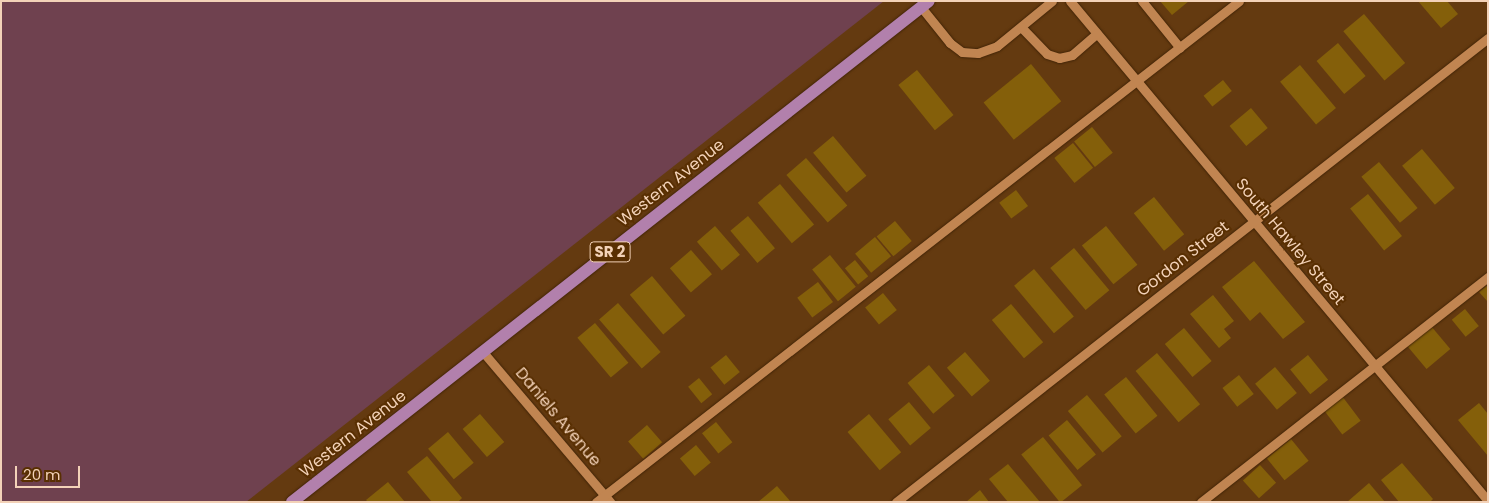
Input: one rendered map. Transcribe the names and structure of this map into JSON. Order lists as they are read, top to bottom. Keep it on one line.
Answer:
{"streets":{"main road":["Western Avenue","SR 2"],"street":["South Hawley Street","Gordon Street","Daniels Avenue"]},"crossings":[["Western Avenue","Daniels Avenue"],["South Hawley Street","Gordon Street"]],"scale_bar":"20 m"}
